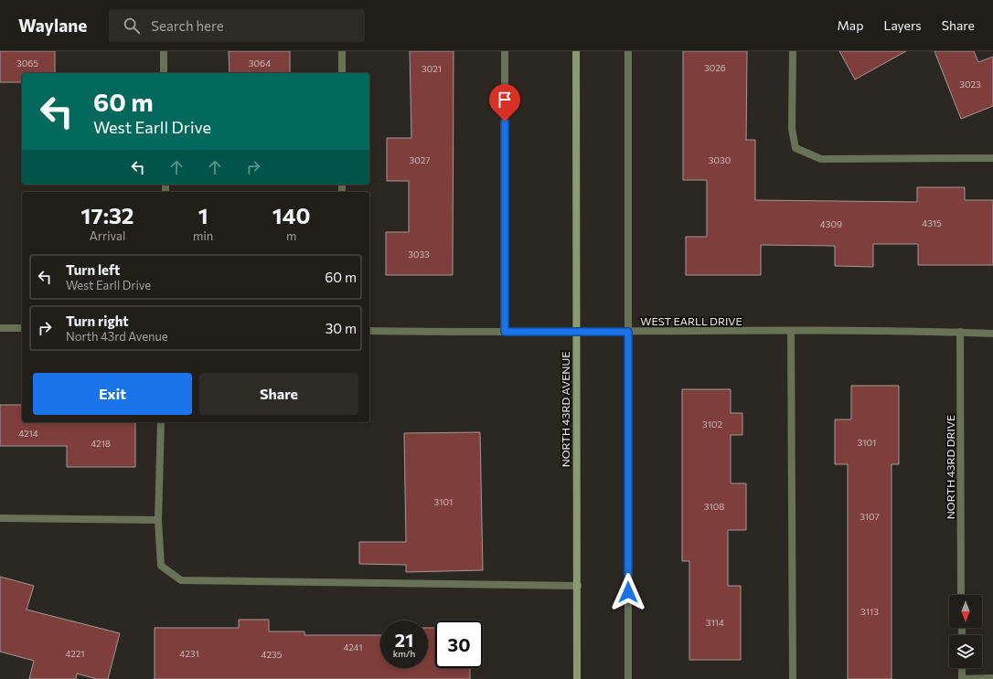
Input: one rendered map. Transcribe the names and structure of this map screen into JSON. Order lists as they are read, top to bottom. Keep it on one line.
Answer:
{"streets":{"main road":["NORTH 43RD AVENUE"],"street":["WEST EARLL DRIVE","NORTH 43RD DRIVE"]},"crossings":[["WEST EARLL DRIVE","NORTH 43RD AVENUE"],["WEST EARLL DRIVE","NORTH 43RD DRIVE"]],"house_numbers":["3065","3064","3026","3021","3023","3027","3030","4315","4309","3033","3102","4214","3101","4218","3101","3108","3107","3113","3114","4241","4221","4231","4235"],"north":"bottom","page":{"header":"Waylane","search":"Search here","nav":["Map","Layers","Share"],"turn":["60 m","West Earll Drive"],"eta":["17:32","Arrival","1","min","140","m"],"list":[{"name":"Turn left","note":"West Earll Drive","value":"60 m"},{"name":"Turn right","note":"North 43rd Avenue","value":"30 m"}],"buttons":["Exit","Share"],"speed":"21 km/h","limit":"30"}}
